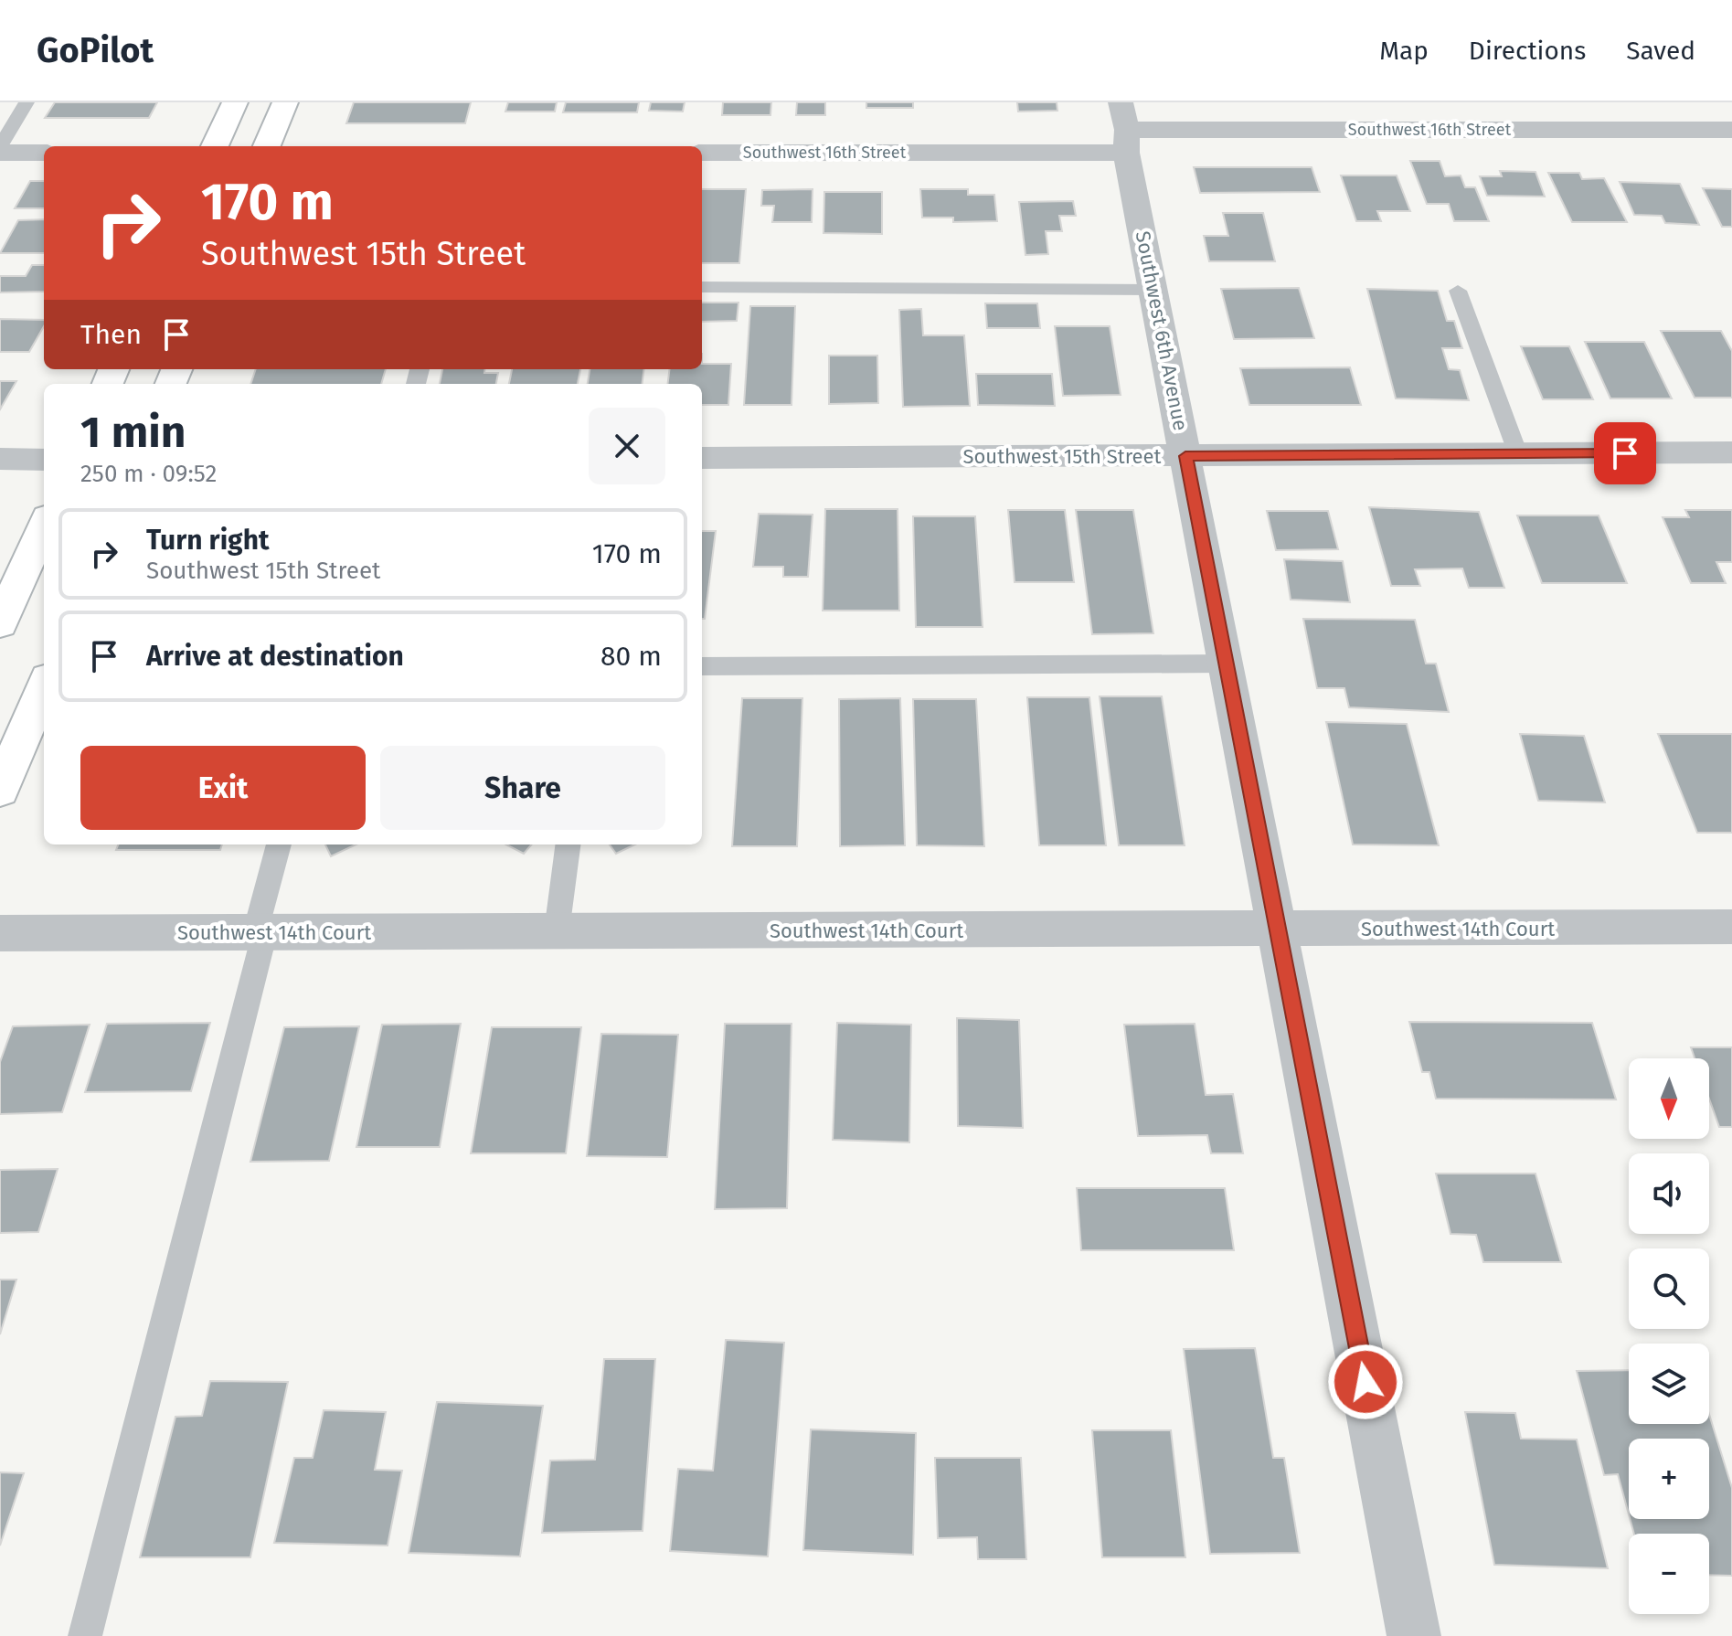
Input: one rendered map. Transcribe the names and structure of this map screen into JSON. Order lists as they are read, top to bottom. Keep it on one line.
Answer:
{"streets":{"street":["Southwest 16th Street","Southwest 6th Avenue","Southwest 15th Street","Southwest 14th Court"]},"crossings":[["Southwest 16th Street","Southwest 6th Avenue"],["Southwest 6th Avenue","Southwest 15th Street"],["Southwest 6th Avenue","Southwest 14th Court"]],"north":"bottom","page":{"header":"GoPilot","nav":["Map","Directions","Saved"],"turn":["170 m","Southwest 15th Street"],"then":"Then","heading":["1 min","250 m · 09:52"],"list":[{"name":"Turn right","note":"Southwest 15th Street","value":"170 m"},{"name":"Arrive at destination","value":"80 m"}],"buttons":["Exit","Share"],"map_buttons":["+","−"]}}
